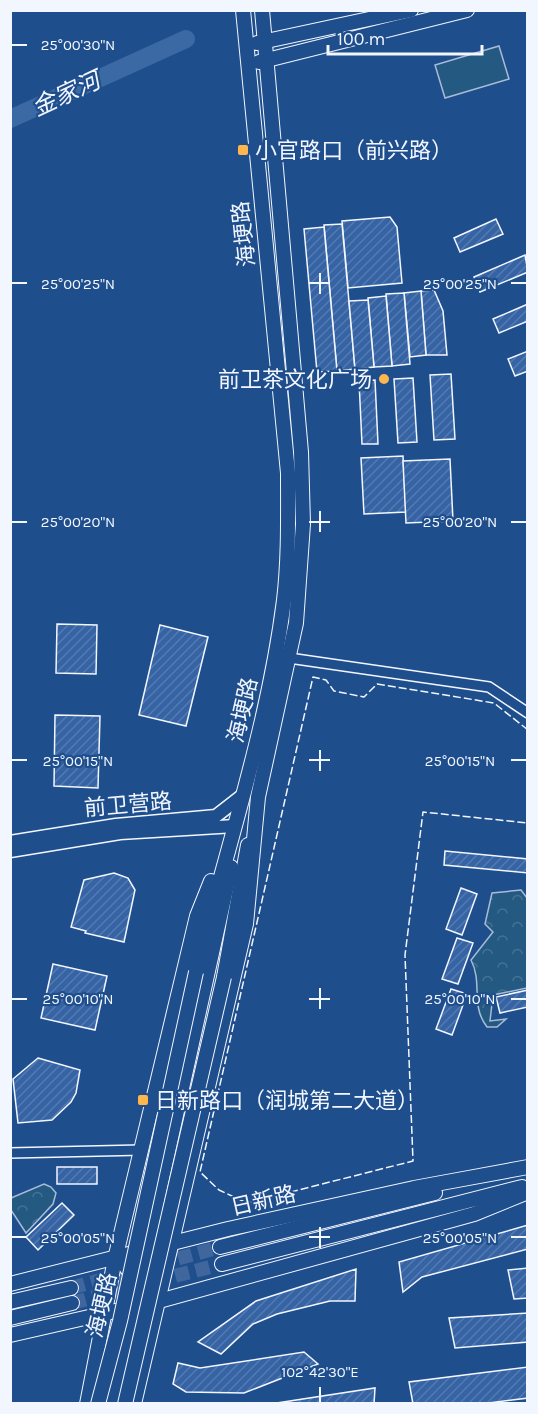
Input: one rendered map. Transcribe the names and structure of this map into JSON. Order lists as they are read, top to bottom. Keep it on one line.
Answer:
{"streets":{"main road":["海埂路","日新路"],"street":["前卫营路"]},"crossings":[["海埂路","前卫营路"]],"water":["金家河"],"places":{"transit":["小官路口（前兴路）","日新路口（润城第二大道）"],"other":["前卫茶文化广场"]},"scale_bar":"100 m","coordinates":["25°00'30\"N","25°00'25\"N","25°00'20\"N","25°00'15\"N","25°00'10\"N","25°00'05\"N","102°42'30\"E"]}
